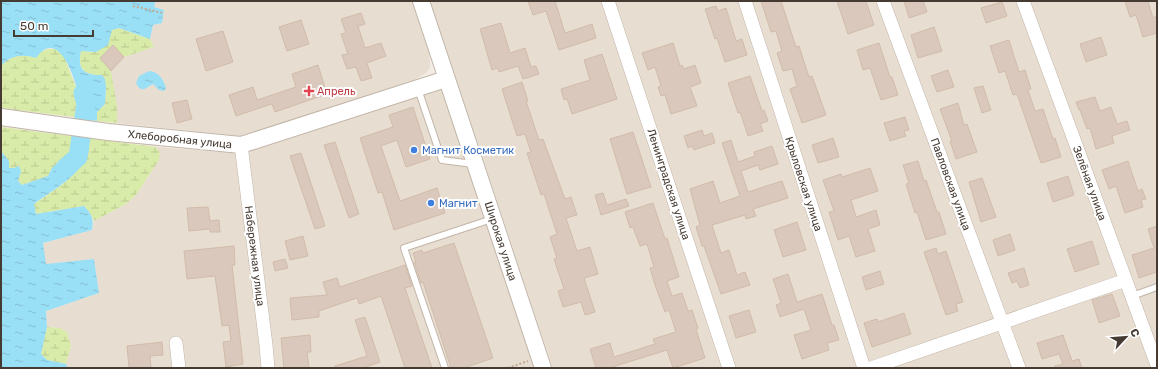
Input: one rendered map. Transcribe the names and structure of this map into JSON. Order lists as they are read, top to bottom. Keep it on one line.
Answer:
{"streets":{"street":["Хлеборобная улица","Зелёная улица","Ленинградская улица","Крыловская улица","Павловская улица","Широкая улица","Набережная улица"]},"crossings":[["Хлеборобная улица","Широкая улица"],["Хлеборобная улица","Набережная улица"]],"places":{"health":["Апрель"],"other":["Магнит Косметик","Магнит"]},"scale_bar":"50 m","north":"top right"}
